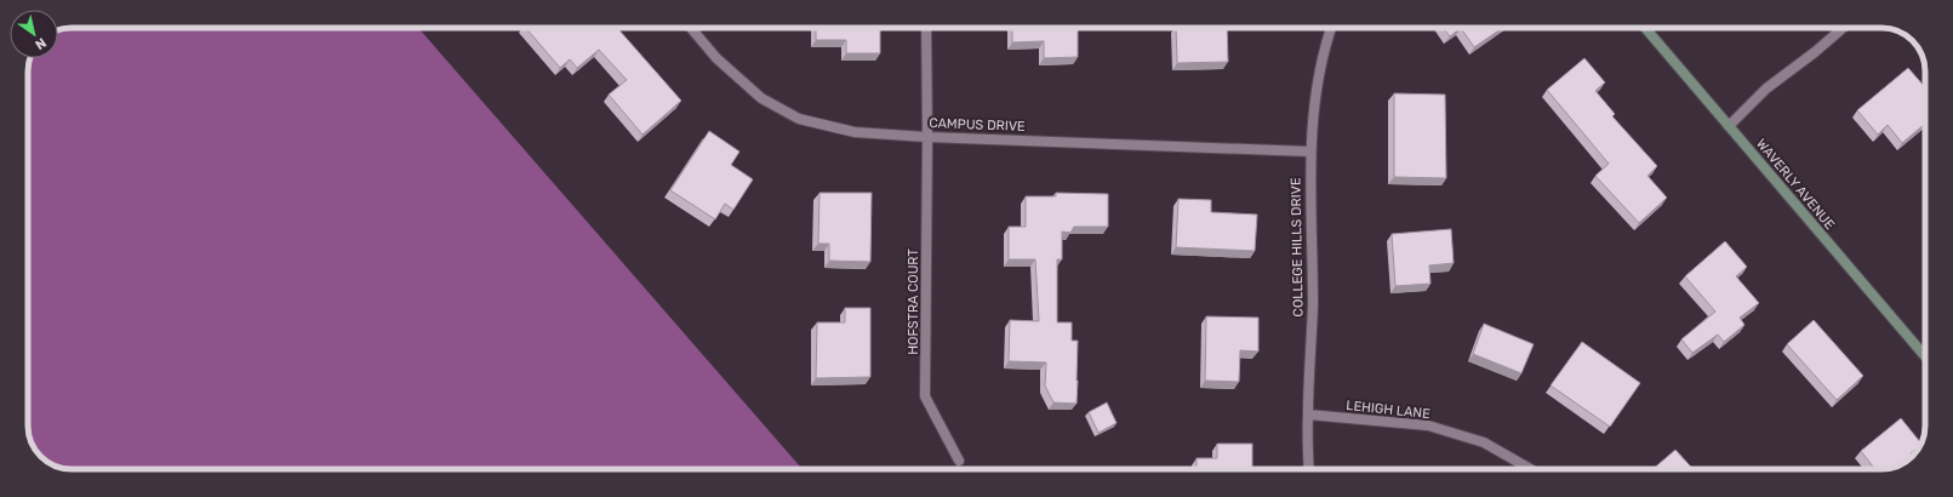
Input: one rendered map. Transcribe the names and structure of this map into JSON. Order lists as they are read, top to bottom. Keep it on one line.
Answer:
{"streets":{"street":["CAMPUS DRIVE","WAVERLY AVENUE","COLLEGE HILLS DRIVE","HOFSTRA COURT","LEHIGH LANE"]},"crossings":[["CAMPUS DRIVE","COLLEGE HILLS DRIVE"],["CAMPUS DRIVE","HOFSTRA COURT"],["COLLEGE HILLS DRIVE","LEHIGH LANE"]],"north":"bottom right"}
